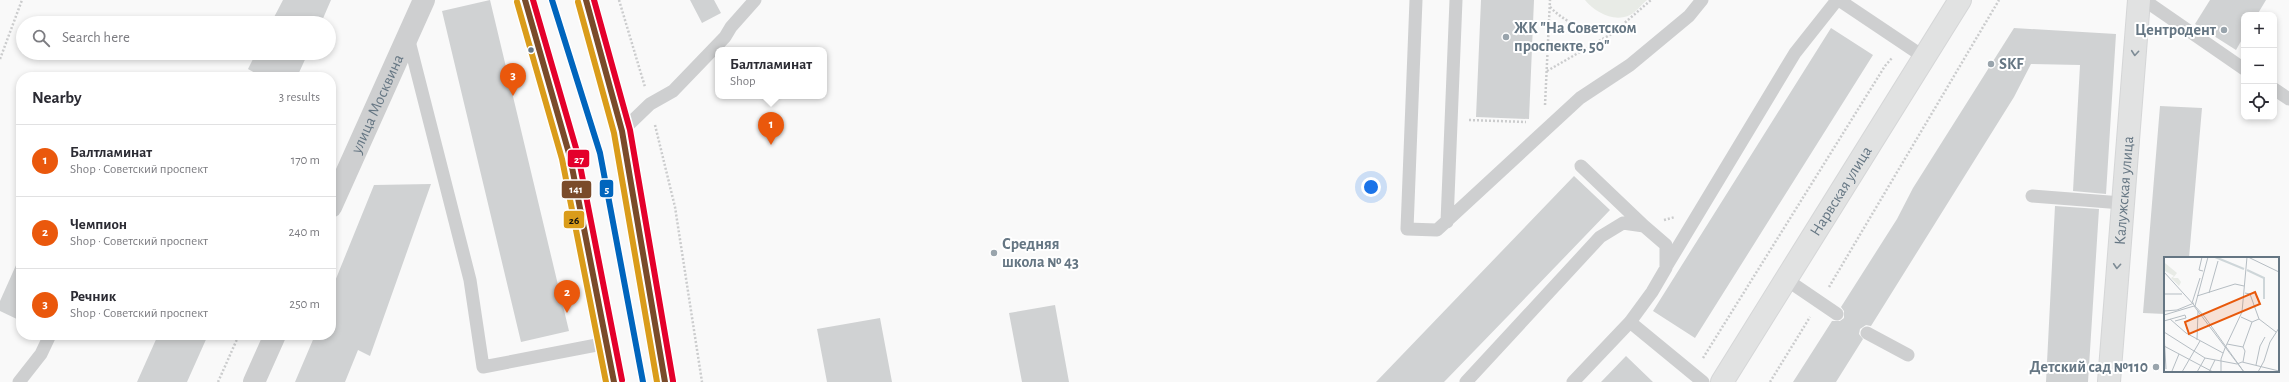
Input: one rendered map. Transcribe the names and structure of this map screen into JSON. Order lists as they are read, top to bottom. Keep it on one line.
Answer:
{"streets":{"main road":["Нарвская улица","Калужская улица"],"street":["улица Москвина"]},"one_way":["Калужская улица"],"places":["Центродент","ЖК \"На Советском проспекте, 50\"","SKF","Средняя школа № 43","Детский сад №110"],"lines":["transit line 5","transit line 141","transit line 27","transit line 26"],"page":{"map_buttons":["+","−"],"search":"Search here","popup":["Балтламинат","Shop"],"pins":["3","1","2"],"heading":["Nearby","3 results"],"list":[{"mark":"1","name":"Балтламинат","note":"Shop · Советский проспект","value":"170 m"},{"mark":"2","name":"Чемпион","note":"Shop · Советский проспект","value":"240 m"},{"mark":"3","name":"Речник","note":"Shop · Советский проспект","value":"250 m"}]}}
